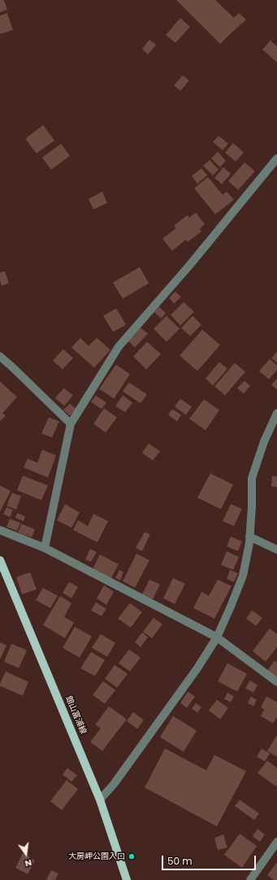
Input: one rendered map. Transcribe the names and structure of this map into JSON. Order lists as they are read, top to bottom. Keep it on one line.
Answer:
{"streets":{"main road":["館山富浦線"]},"places":["大房岬公園入口"],"scale_bar":"50 m","north":"bottom"}
